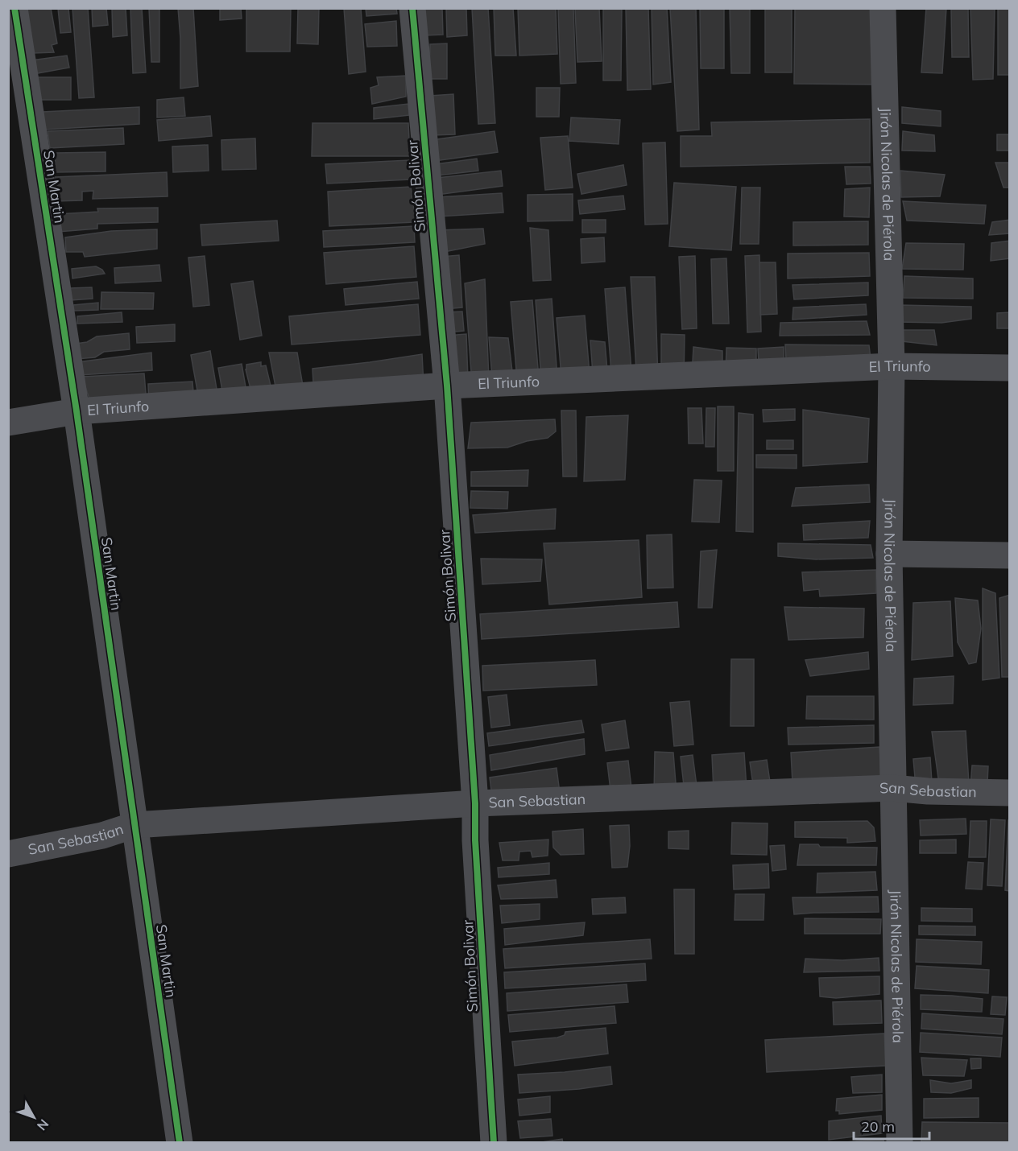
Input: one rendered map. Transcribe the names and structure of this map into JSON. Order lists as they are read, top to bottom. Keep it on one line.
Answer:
{"streets":{"street":["Jirón Nicolas de Piérola","Simón Bolivar","San Martin","El Triunfo","San Sebastian"]},"crossings":[["Jirón Nicolas de Piérola","El Triunfo"],["Jirón Nicolas de Piérola","San Sebastian"],["Simón Bolivar","El Triunfo"],["Simón Bolivar","San Sebastian"],["San Martin","El Triunfo"],["San Martin","San Sebastian"]],"scale_bar":"20 m","north":"bottom right"}
